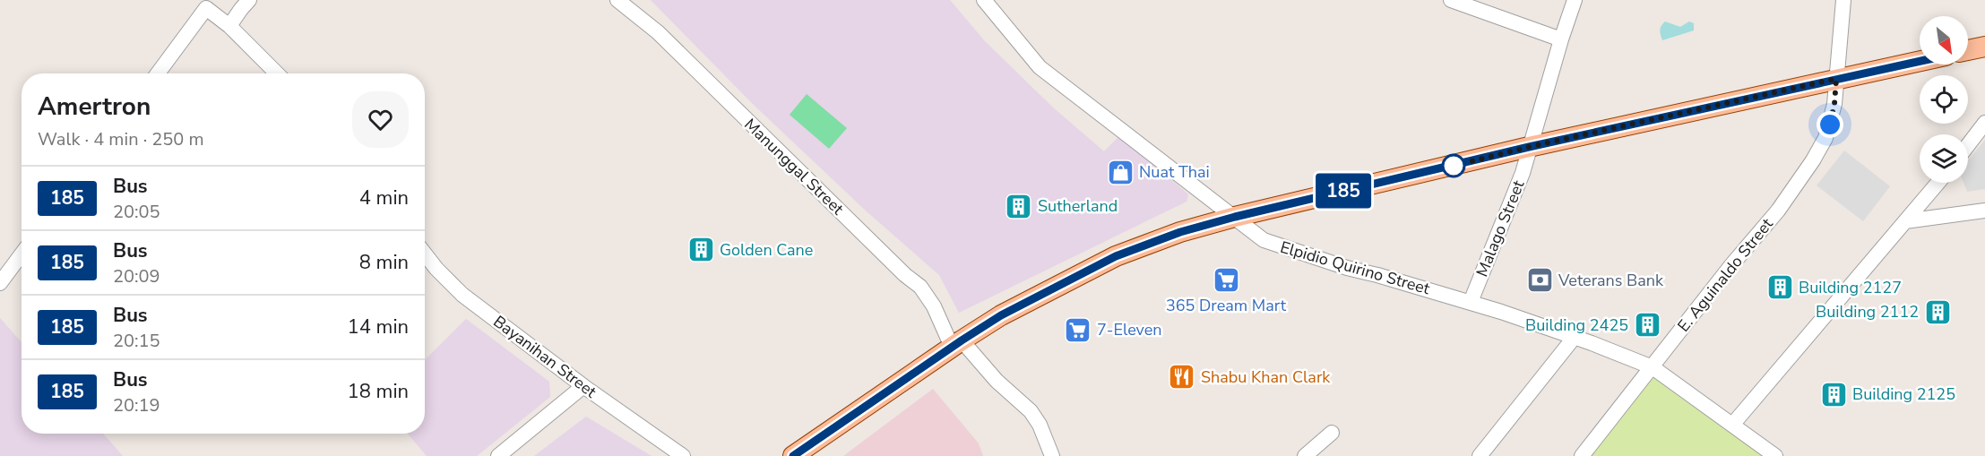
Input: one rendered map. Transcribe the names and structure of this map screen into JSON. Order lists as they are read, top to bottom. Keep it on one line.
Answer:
{"streets":{"street":["Manunggal Street","Malago Street","Elpidio Quirino Street","E. Aguinaldo Street","Bayanihan Street"]},"crossings":[["Malago Street","Elpidio Quirino Street"],["Elpidio Quirino Street","E. Aguinaldo Street"]],"places":{"shop":["Nuat Thai"],"building":["Sutherland","Golden Cane","Building 2127","Building 2112","Building 2425","Building 2125"],"supermarket":["365 Dream Mart","7-Eleven"],"bank":["Veterans Bank"],"restaurant":["Shabu Khan Clark"]},"lines":["bus line 185"],"north":"bottom right","page":{"on_map":"185","heading":["Amertron","Walk · 4 min · 250 m"],"list":[{"mark":"185","name":"Bus","note":"20:05","value":"4 min"},{"mark":"185","name":"Bus","note":"20:09","value":"8 min"},{"mark":"185","name":"Bus","note":"20:15","value":"14 min"},{"mark":"185","name":"Bus","note":"20:19","value":"18 min"}]}}
